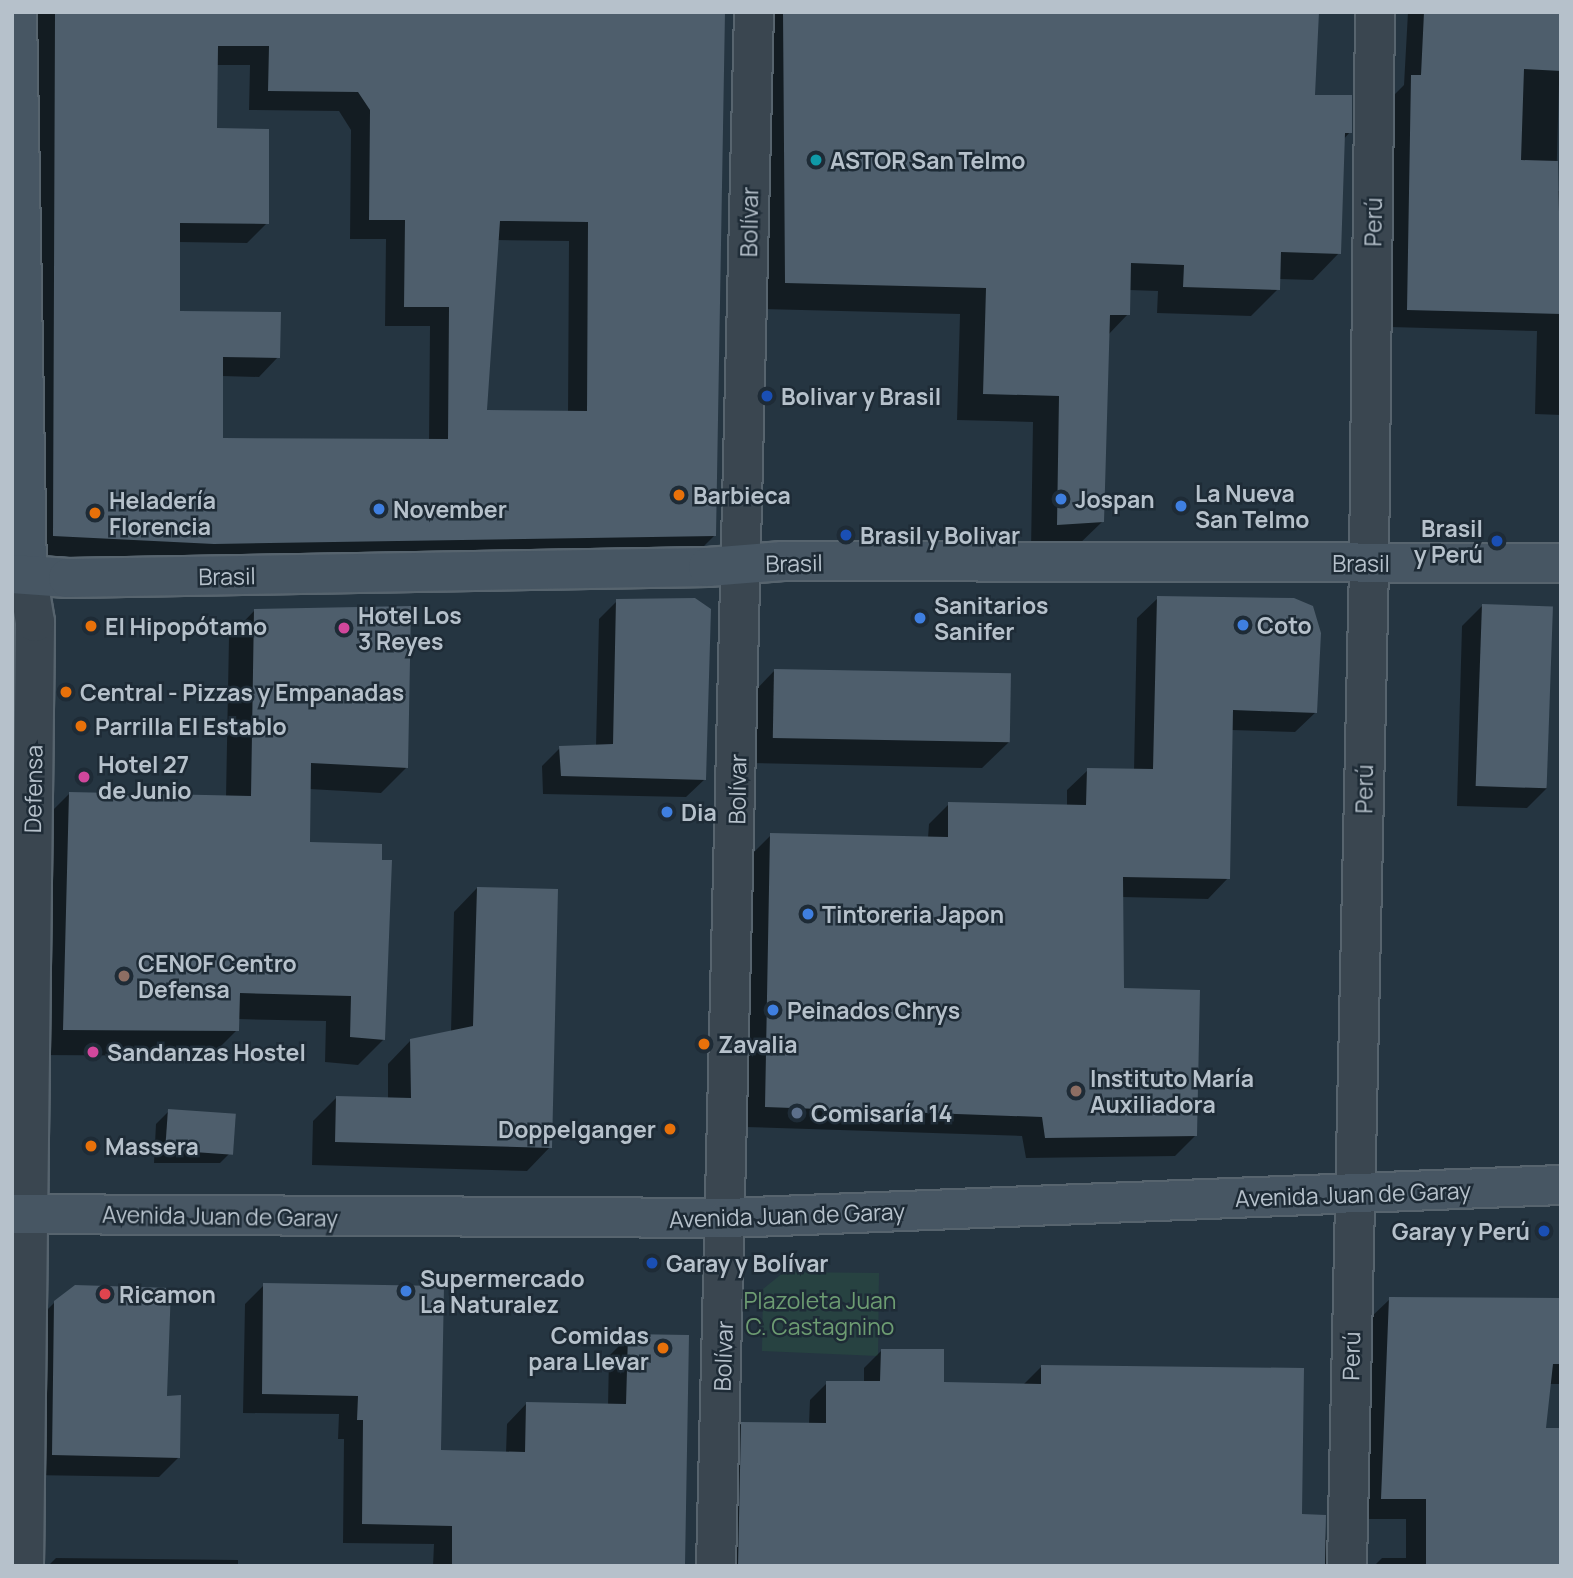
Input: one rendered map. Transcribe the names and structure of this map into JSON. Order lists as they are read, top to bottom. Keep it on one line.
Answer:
{"streets":{"main road":["Brasil","Defensa","Avenida Juan de Garay"],"street":["Bolívar","Perú"]},"crossings":[["Bolívar","Brasil"],["Bolívar","Avenida Juan de Garay"],["Perú","Brasil"],["Perú","Avenida Juan de Garay"],["Brasil","Defensa"],["Defensa","Avenida Juan de Garay"]],"parks":["Plazoleta Juan C. Castagnino"],"places":["ASTOR San Telmo","Bolivar y Brasil","Barbieca","Jospan","La Nueva San Telmo","November","Heladería Florencia","Brasil y Bolivar","Brasil y Perú","Sanitarios Sanifer","Coto","El Hipopótamo","Hotel Los 3 Reyes","Central - Pizzas y Empanadas","Parrilla El Establo","Hotel 27 de Junio","Dia","Tintoreria Japon","CENOF Centro Defensa","Peinados Chrys","Zavalia","Sandanzas Hostel","Instituto María Auxiliadora","Comisaría 14","Doppelganger","Massera","Garay y Perú","Garay y Bolívar","Supermercado La Naturalez","Ricamon","Comidas para Llevar"]}
